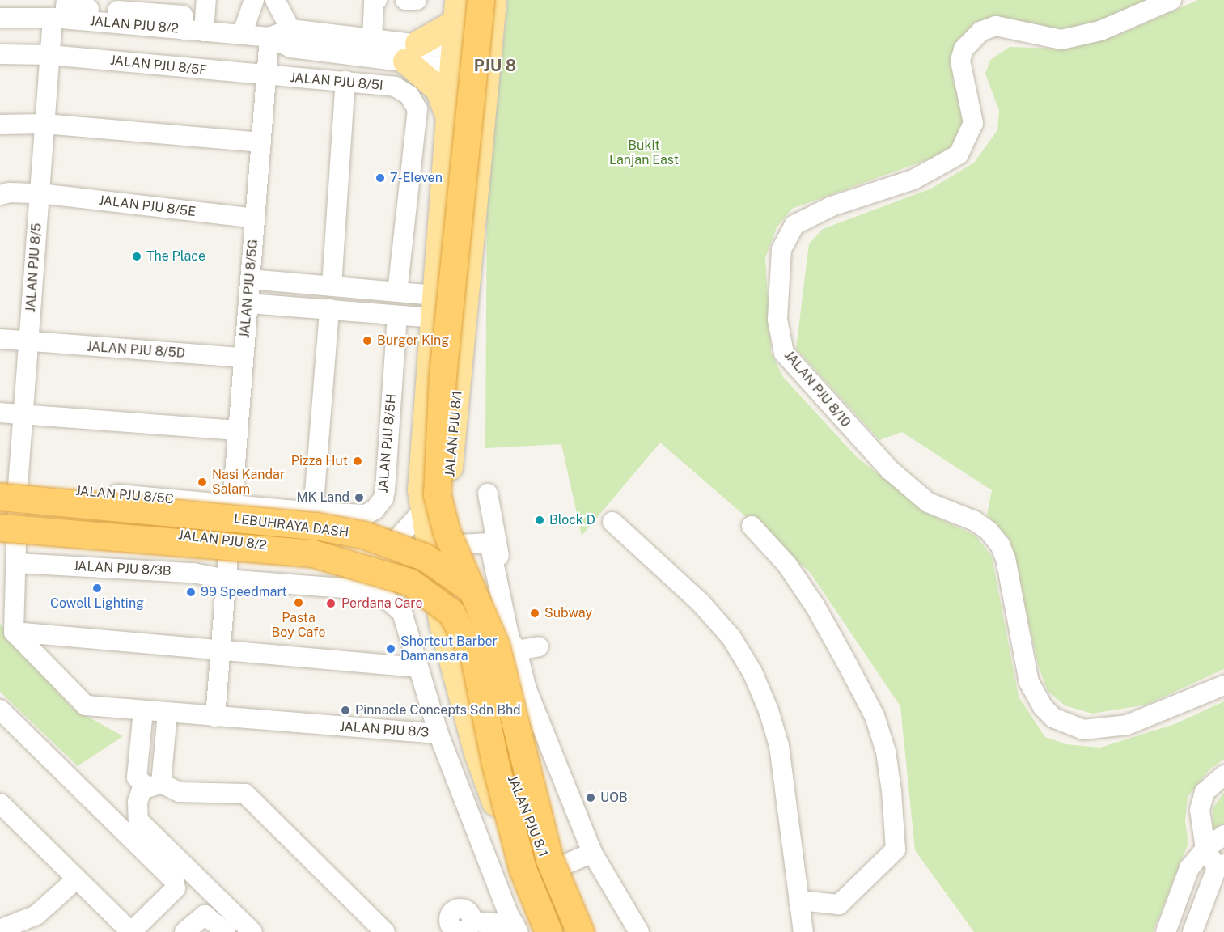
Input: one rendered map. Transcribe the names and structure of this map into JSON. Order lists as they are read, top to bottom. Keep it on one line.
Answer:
{"streets":{"highway":["LEBUHRAYA DASH"],"main road":["JALAN PJU 8/1"],"street":["JALAN PJU 8/2","JALAN PJU 8/5F","JALAN PJU 8/5I","JALAN PJU 8/5E","JALAN PJU 8/5","JALAN PJU 8/5G","JALAN PJU 8/5D","JALAN PJU 8/10","JALAN PJU 8/5H","JALAN PJU 8/5C","JALAN PJU 8/3B","JALAN PJU 8/3"]},"crossings":[["JALAN PJU 8/2","JALAN PJU 8/5"],["JALAN PJU 8/2","JALAN PJU 8/5G"],["JALAN PJU 8/2","JALAN PJU 8/1"],["JALAN PJU 8/2","LEBUHRAYA DASH"],["JALAN PJU 8/5F","JALAN PJU 8/5I"],["JALAN PJU 8/5F","JALAN PJU 8/5"],["JALAN PJU 8/5F","JALAN PJU 8/5G"],["JALAN PJU 8/5I","JALAN PJU 8/5G"],["JALAN PJU 8/5E","JALAN PJU 8/5"],["JALAN PJU 8/5E","JALAN PJU 8/5G"],["JALAN PJU 8/5","JALAN PJU 8/5D"],["JALAN PJU 8/5","JALAN PJU 8/5C"],["JALAN PJU 8/5","LEBUHRAYA DASH"],["JALAN PJU 8/5","JALAN PJU 8/3B"],["JALAN PJU 8/5","JALAN PJU 8/3"],["JALAN PJU 8/5G","JALAN PJU 8/5D"],["JALAN PJU 8/5G","JALAN PJU 8/5H"],["JALAN PJU 8/5G","JALAN PJU 8/5C"],["JALAN PJU 8/1","LEBUHRAYA DASH"],["JALAN PJU 8/5H","JALAN PJU 8/5C"],["JALAN PJU 8/5C","LEBUHRAYA DASH"],["JALAN PJU 8/3B","JALAN PJU 8/3"]],"districts":["PJU 8"],"parks":["Bukit Lanjan East"],"places":["7-Eleven","The Place","Burger King","Pizza Hut","Nasi Kandar Salam","MK Land","Block D","Cowell Lighting","99 Speedmart","Pasta Boy Cafe","Perdana Care","Subway","Shortcut Barber Damansara","Pinnacle Concepts Sdn Bhd","UOB"]}
